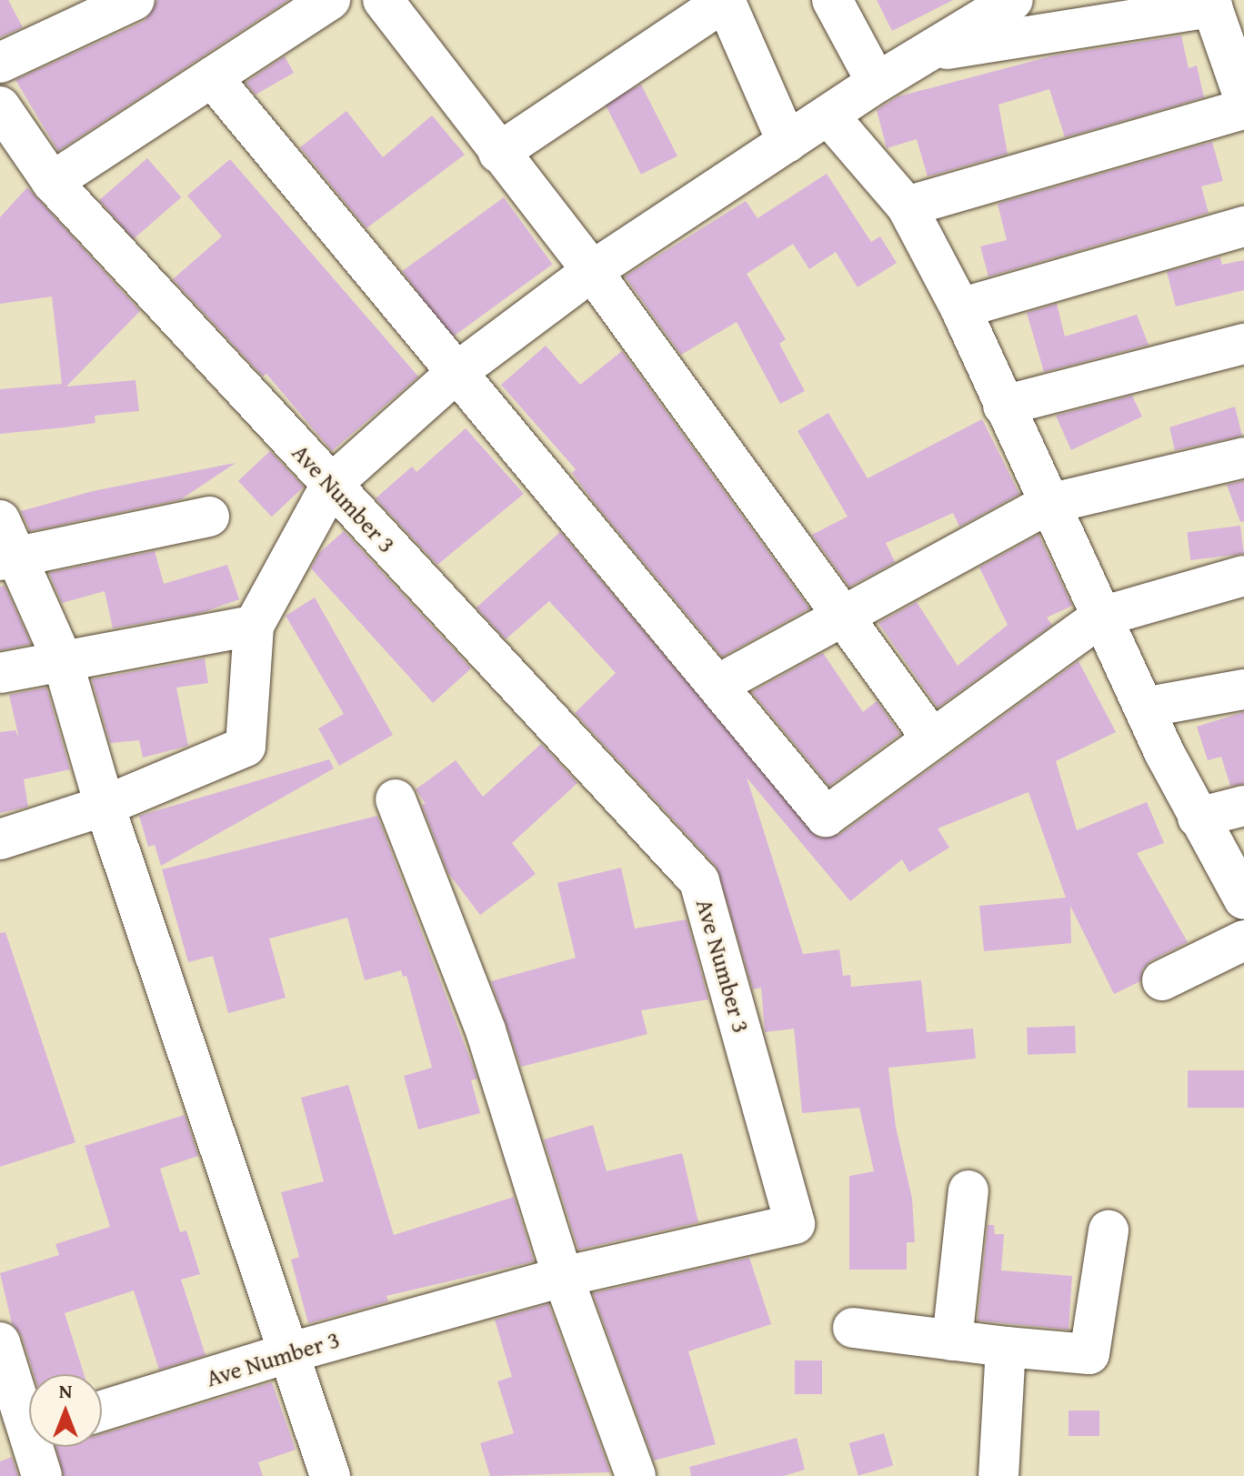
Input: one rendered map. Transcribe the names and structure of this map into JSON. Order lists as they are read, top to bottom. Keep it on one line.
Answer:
{"streets":{"street":["Ave Number 3"]},"north":"top"}
